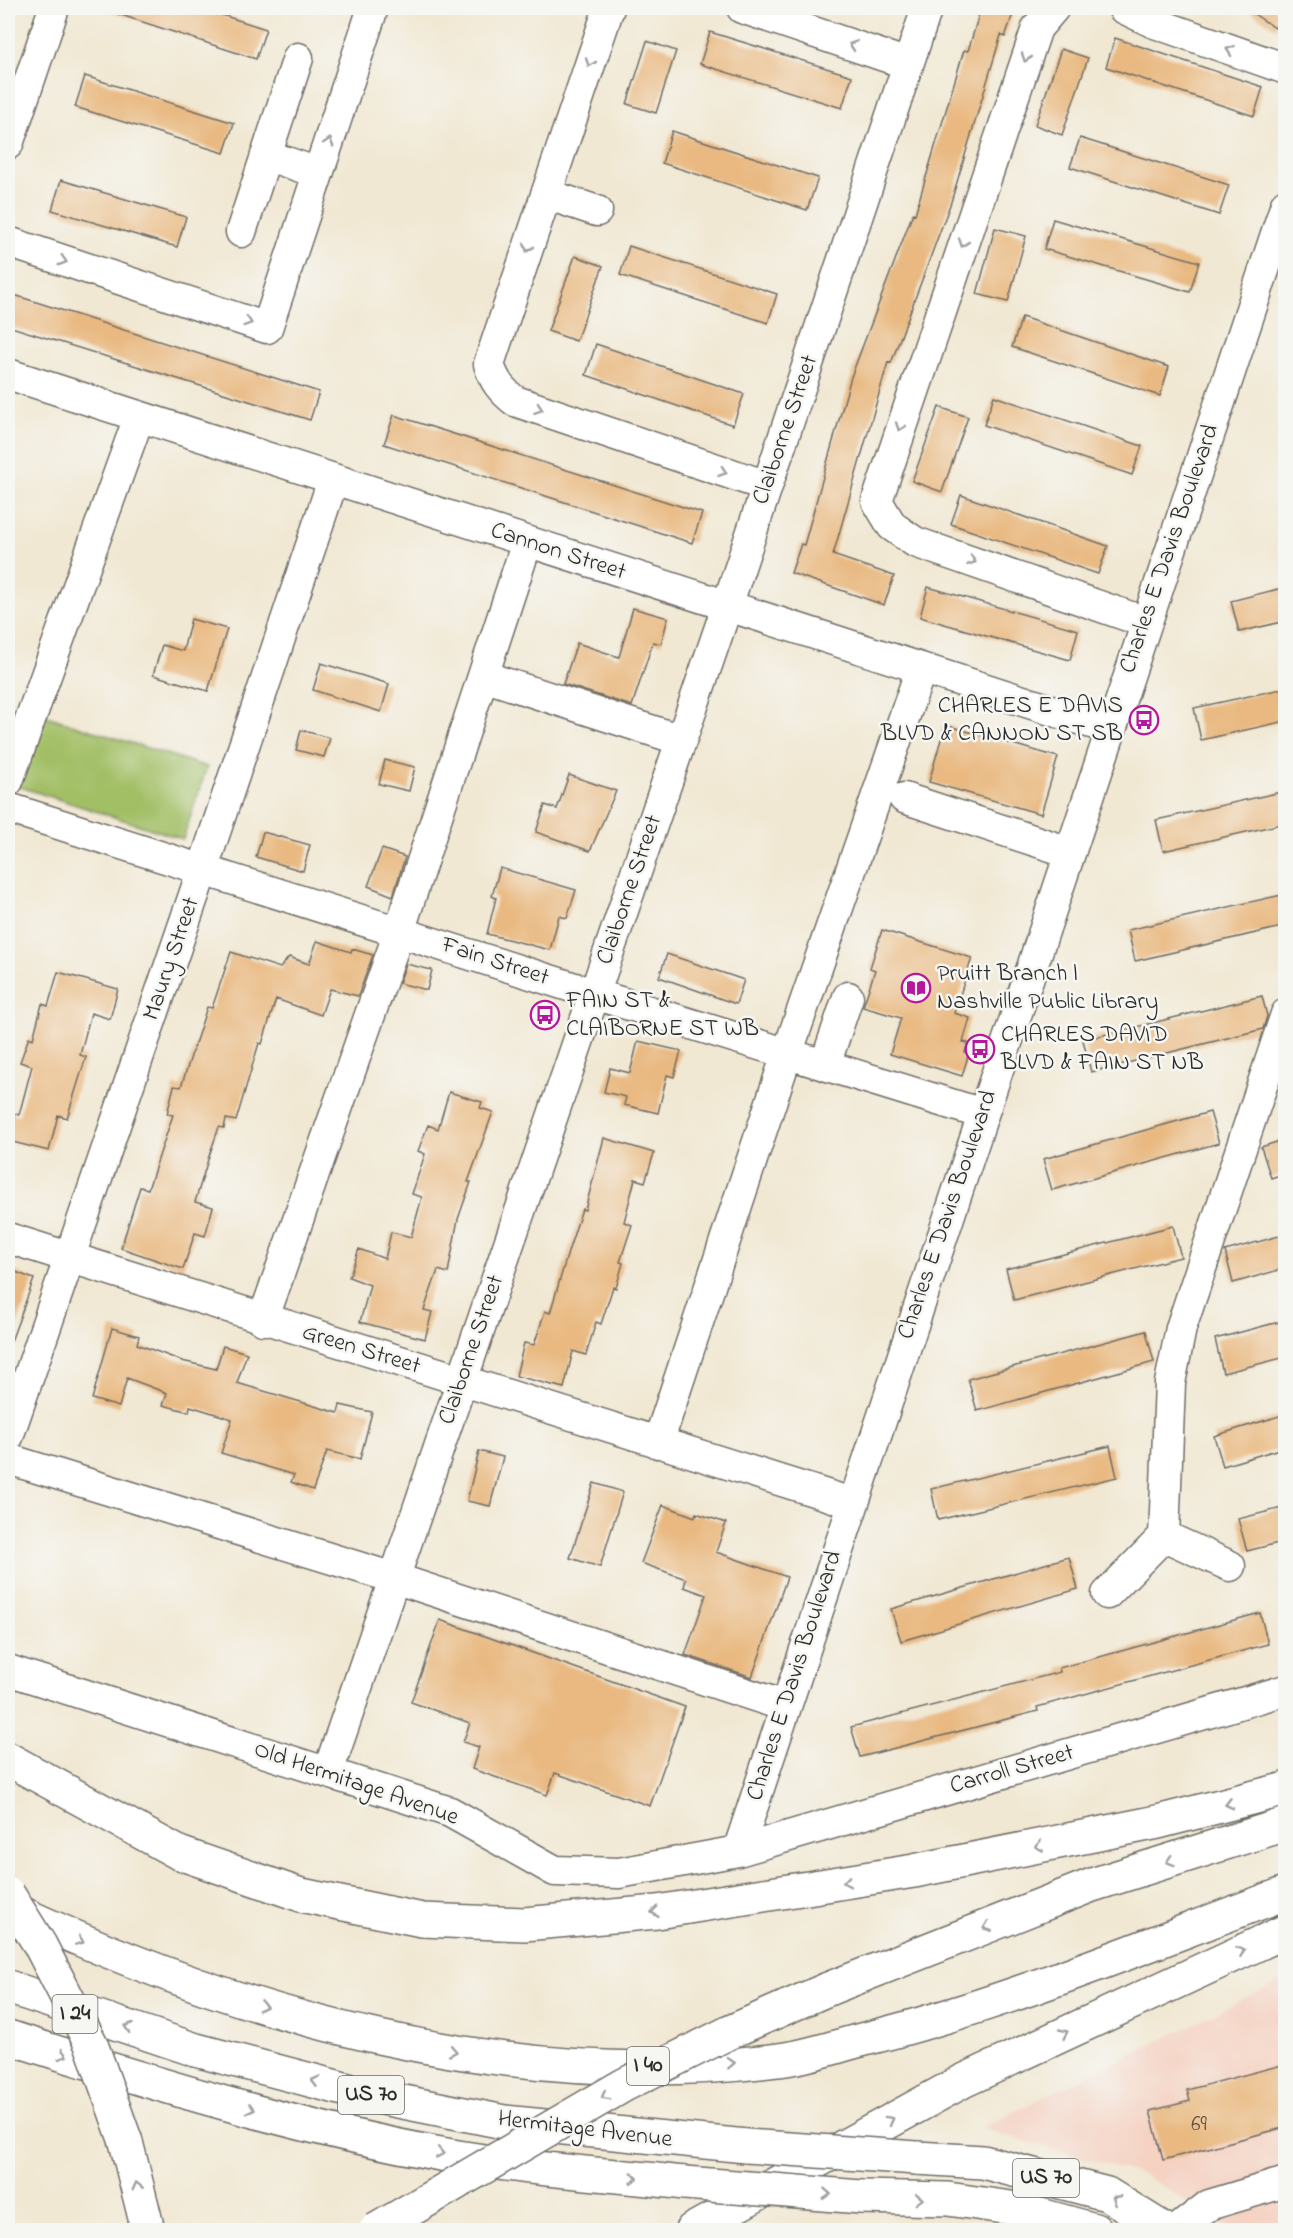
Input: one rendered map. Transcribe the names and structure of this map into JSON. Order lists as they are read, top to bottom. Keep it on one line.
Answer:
{"streets":{"main road":["I 24","I 40","US 70","Hermitage Avenue"],"street":["Claiborne Street","Charles E Davis Boulevard","Cannon Street","Maury Street","Fain Street","Green Street","Carroll Street","Old Hermitage Avenue"]},"crossings":[["Claiborne Street","Cannon Street"],["Claiborne Street","Fain Street"],["Claiborne Street","Green Street"],["Claiborne Street","Old Hermitage Avenue"],["Charles E Davis Boulevard","Cannon Street"],["Charles E Davis Boulevard","Fain Street"],["Charles E Davis Boulevard","Green Street"],["Charles E Davis Boulevard","Carroll Street"],["Charles E Davis Boulevard","Old Hermitage Avenue"],["Cannon Street","Maury Street"],["Maury Street","Fain Street"],["Maury Street","Green Street"],["Carroll Street","Old Hermitage Avenue"]],"places":{"bus stop":["CHARLES E DAVIS BLVD & CANNON ST SB","FAIN ST & CLAIBORNE ST WB","CHARLES DAVID BLVD & FAIN ST NB"],"library":["Pruitt Branch | Nashville Public Library"]},"house_numbers":["69"]}
